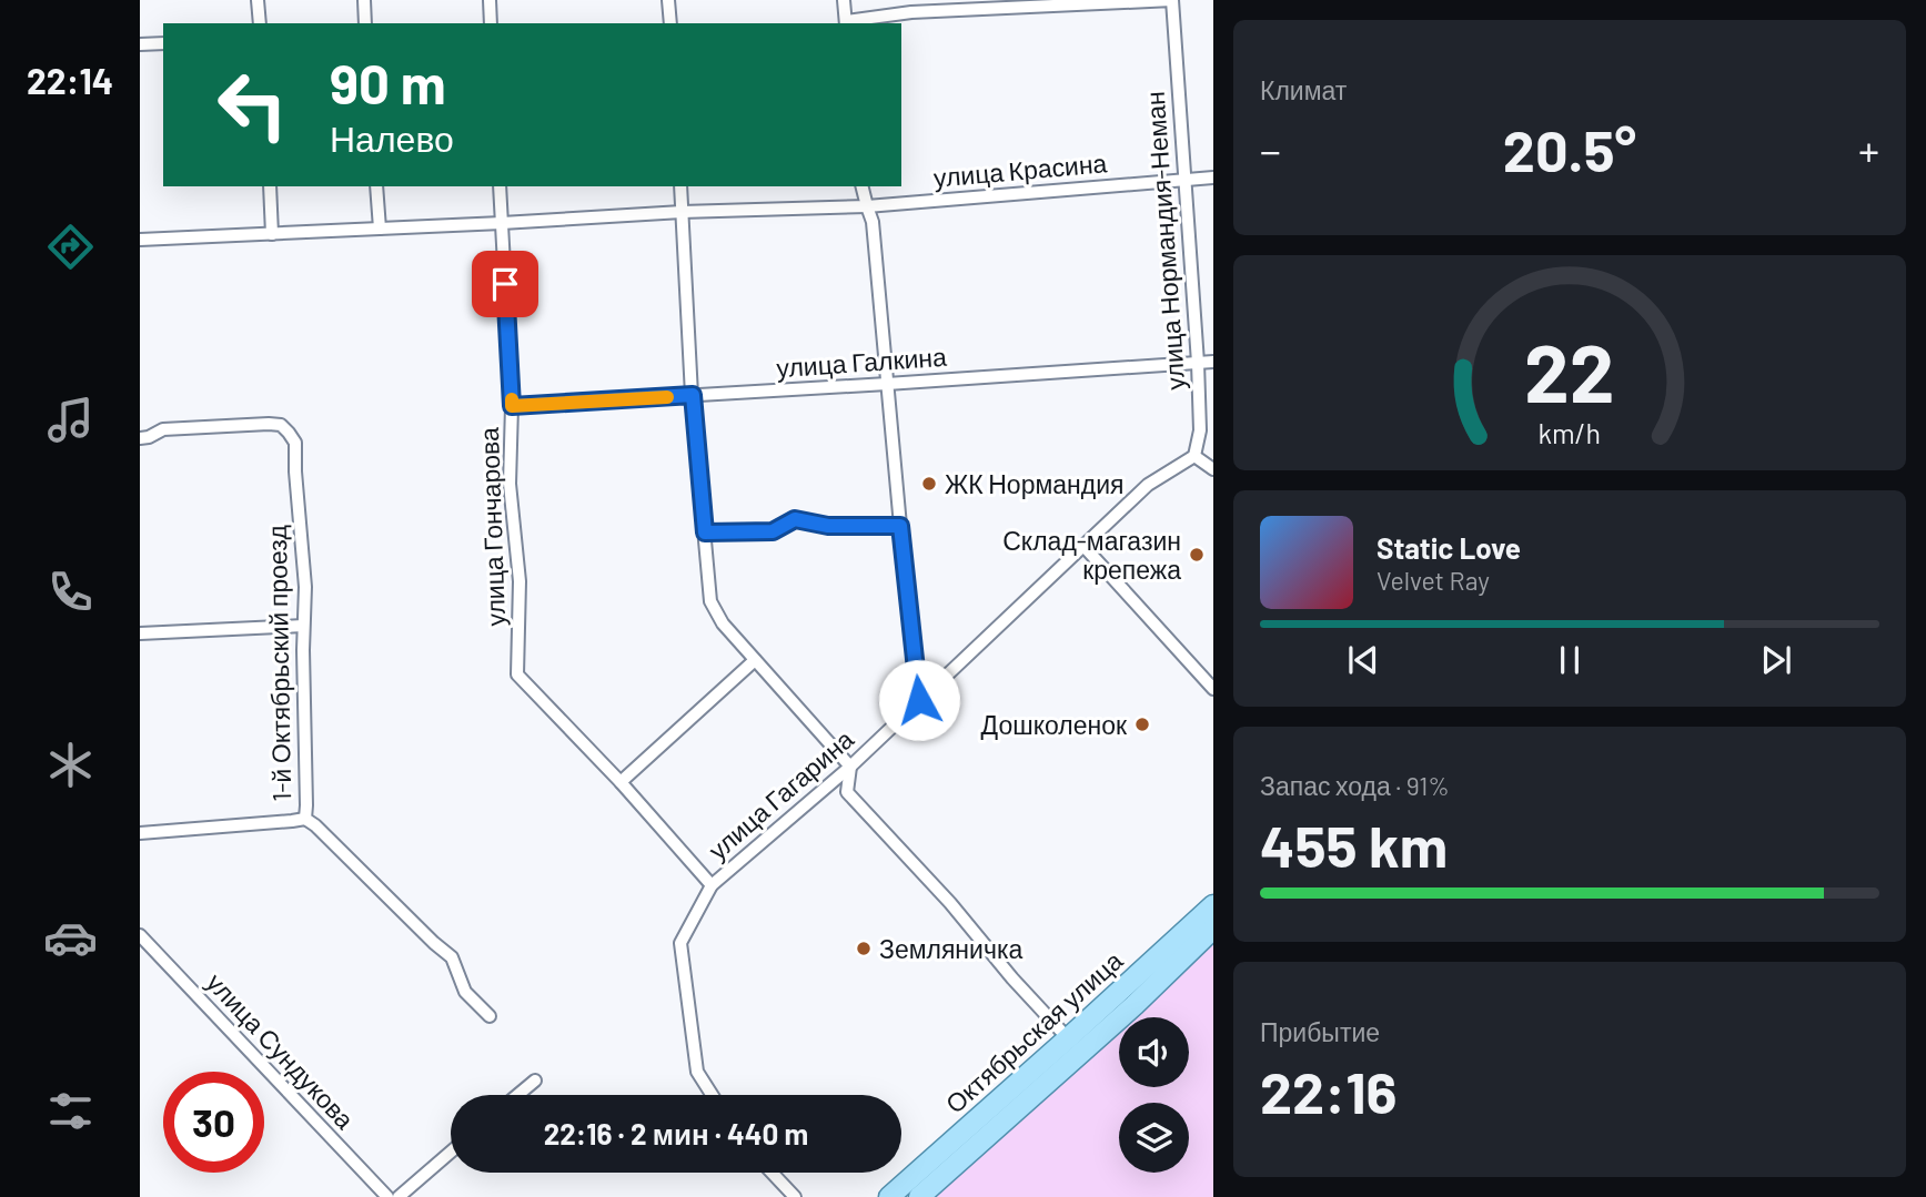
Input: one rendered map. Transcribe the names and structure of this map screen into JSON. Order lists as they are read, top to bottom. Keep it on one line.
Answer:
{"streets":{"main road":["Октябрьская улица"],"street":["улица Красина","улица Нормандия-Неман","улица Галкина","улица Гончарова","1-й Октябрьский проезд","улица Гагарина","улица Сундукова"]},"crossings":[["улица Красина","улица Нормандия-Неман"],["улица Красина","улица Гончарова"],["улица Нормандия-Неман","улица Галкина"],["улица Нормандия-Неман","улица Гагарина"],["улица Галкина","улица Гончарова"],["улица Гончарова","улица Гагарина"]],"places":["ЖК Нормандия","Склад-магазин крепежа","Дошколенок","Земляничка"],"page":{"tabs":"22:14","tile":["Климат",["Запас хода · 91%","455 km"],["Прибытие","22:16"]],"turn":["90 m","Налево"],"heat":["−","20.5°","+"],"song":["Static Love","Velvet Ray"],"limit":"30","trip":"22:16 · 2 мин · 440 m","gauge":["22","km/h"]}}
